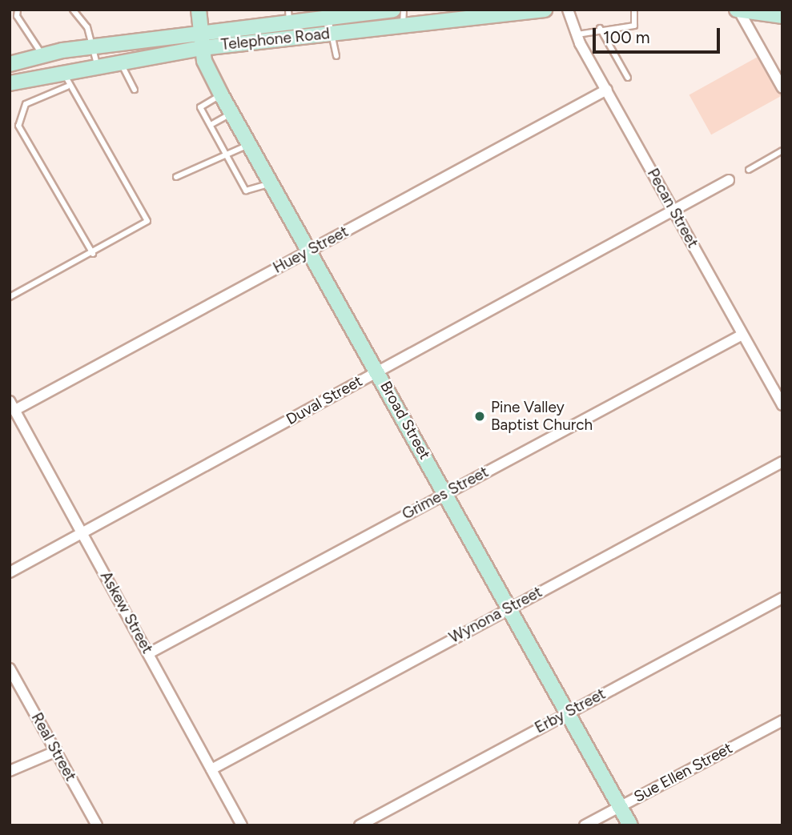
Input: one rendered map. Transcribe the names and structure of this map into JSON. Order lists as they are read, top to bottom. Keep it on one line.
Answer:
{"streets":{"main road":["Telephone Road","Broad Street"],"street":["Pecan Street","Huey Street","Duval Street","Grimes Street","Askew Street","Wynona Street","Erby Street","Real Street","Sue Ellen Street"]},"crossings":[["Telephone Road","Broad Street"],["Pecan Street","Huey Street"],["Pecan Street","Duval Street"],["Pecan Street","Grimes Street"],["Huey Street","Broad Street"],["Huey Street","Askew Street"],["Duval Street","Broad Street"],["Duval Street","Askew Street"],["Broad Street","Grimes Street"],["Broad Street","Wynona Street"],["Broad Street","Erby Street"],["Broad Street","Sue Ellen Street"],["Grimes Street","Askew Street"],["Askew Street","Wynona Street"]],"places":["Pine Valley Baptist Church"],"scale_bar":"100 m"}
